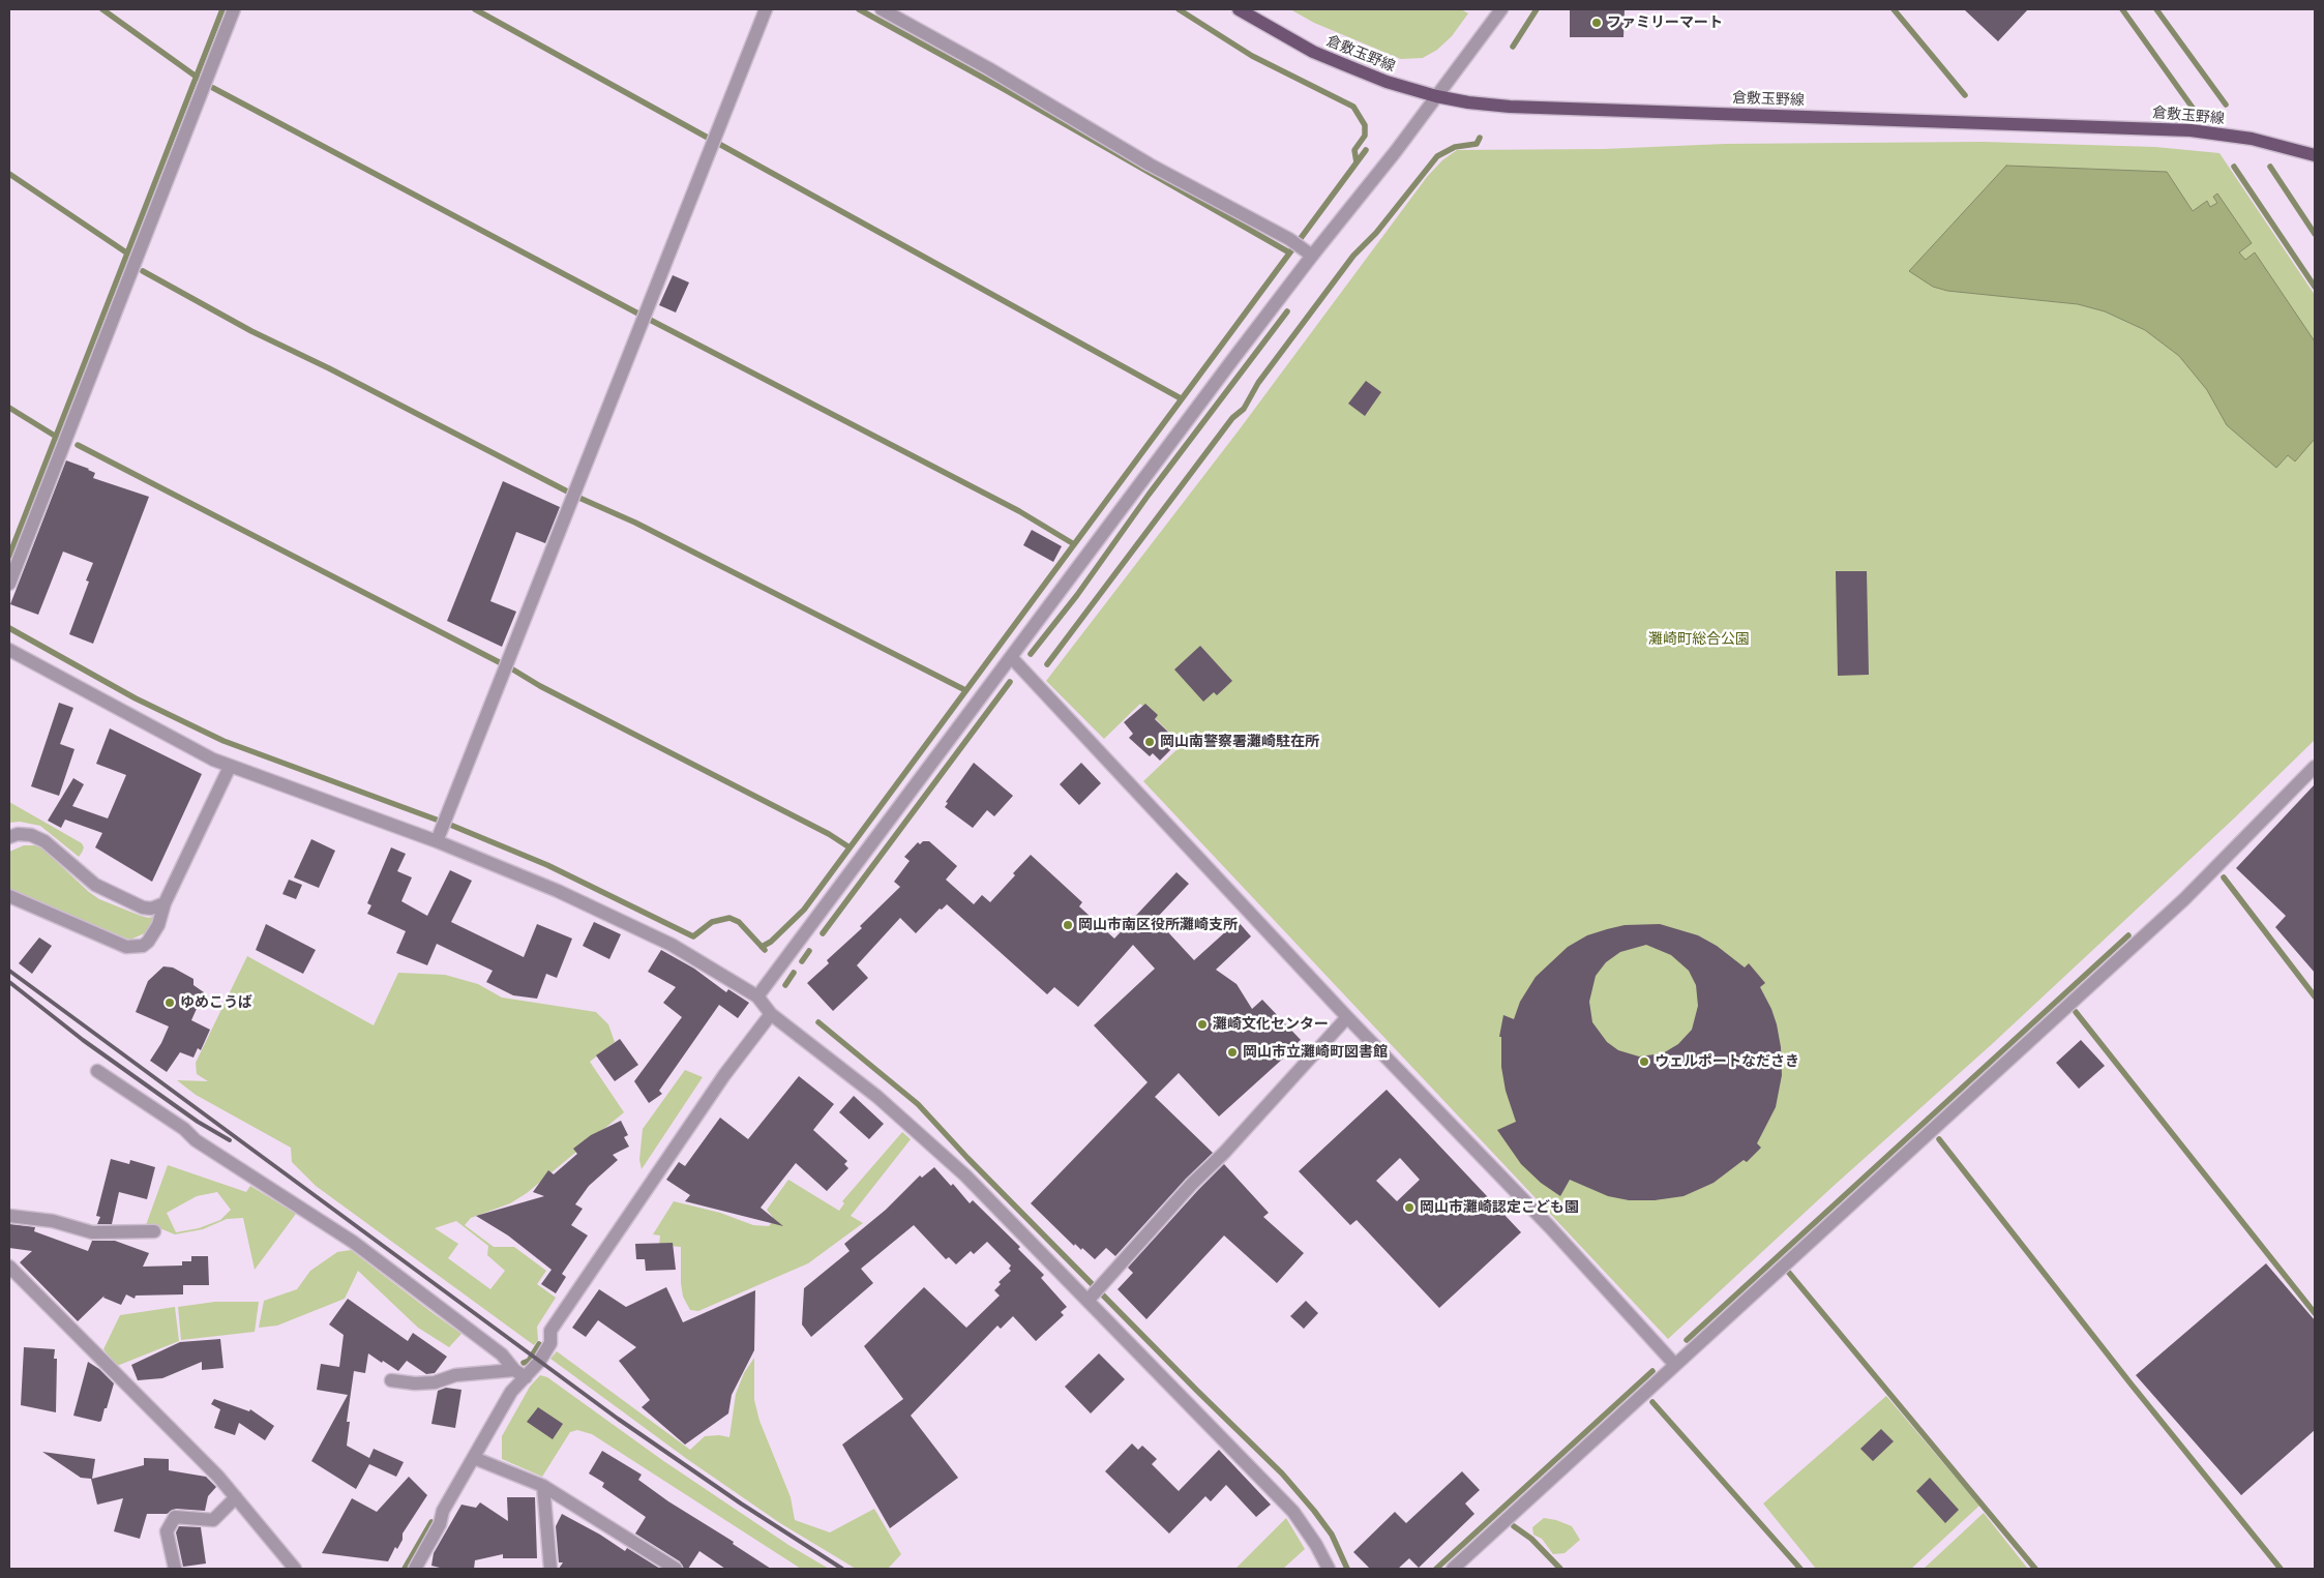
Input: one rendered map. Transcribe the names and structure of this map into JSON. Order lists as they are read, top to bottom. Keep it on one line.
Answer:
{"streets":{"main road":["倉敷玉野線"]},"parks":["灘崎町総合公園"],"places":["ファミリーマート","岡山南警察署灘崎駐在所","岡山市南区役所灘崎支所","ゆめこうば","灘崎文化センター","岡山市立灘崎町図書館","ウェルポートなださき","岡山市灘崎認定こども園"]}
